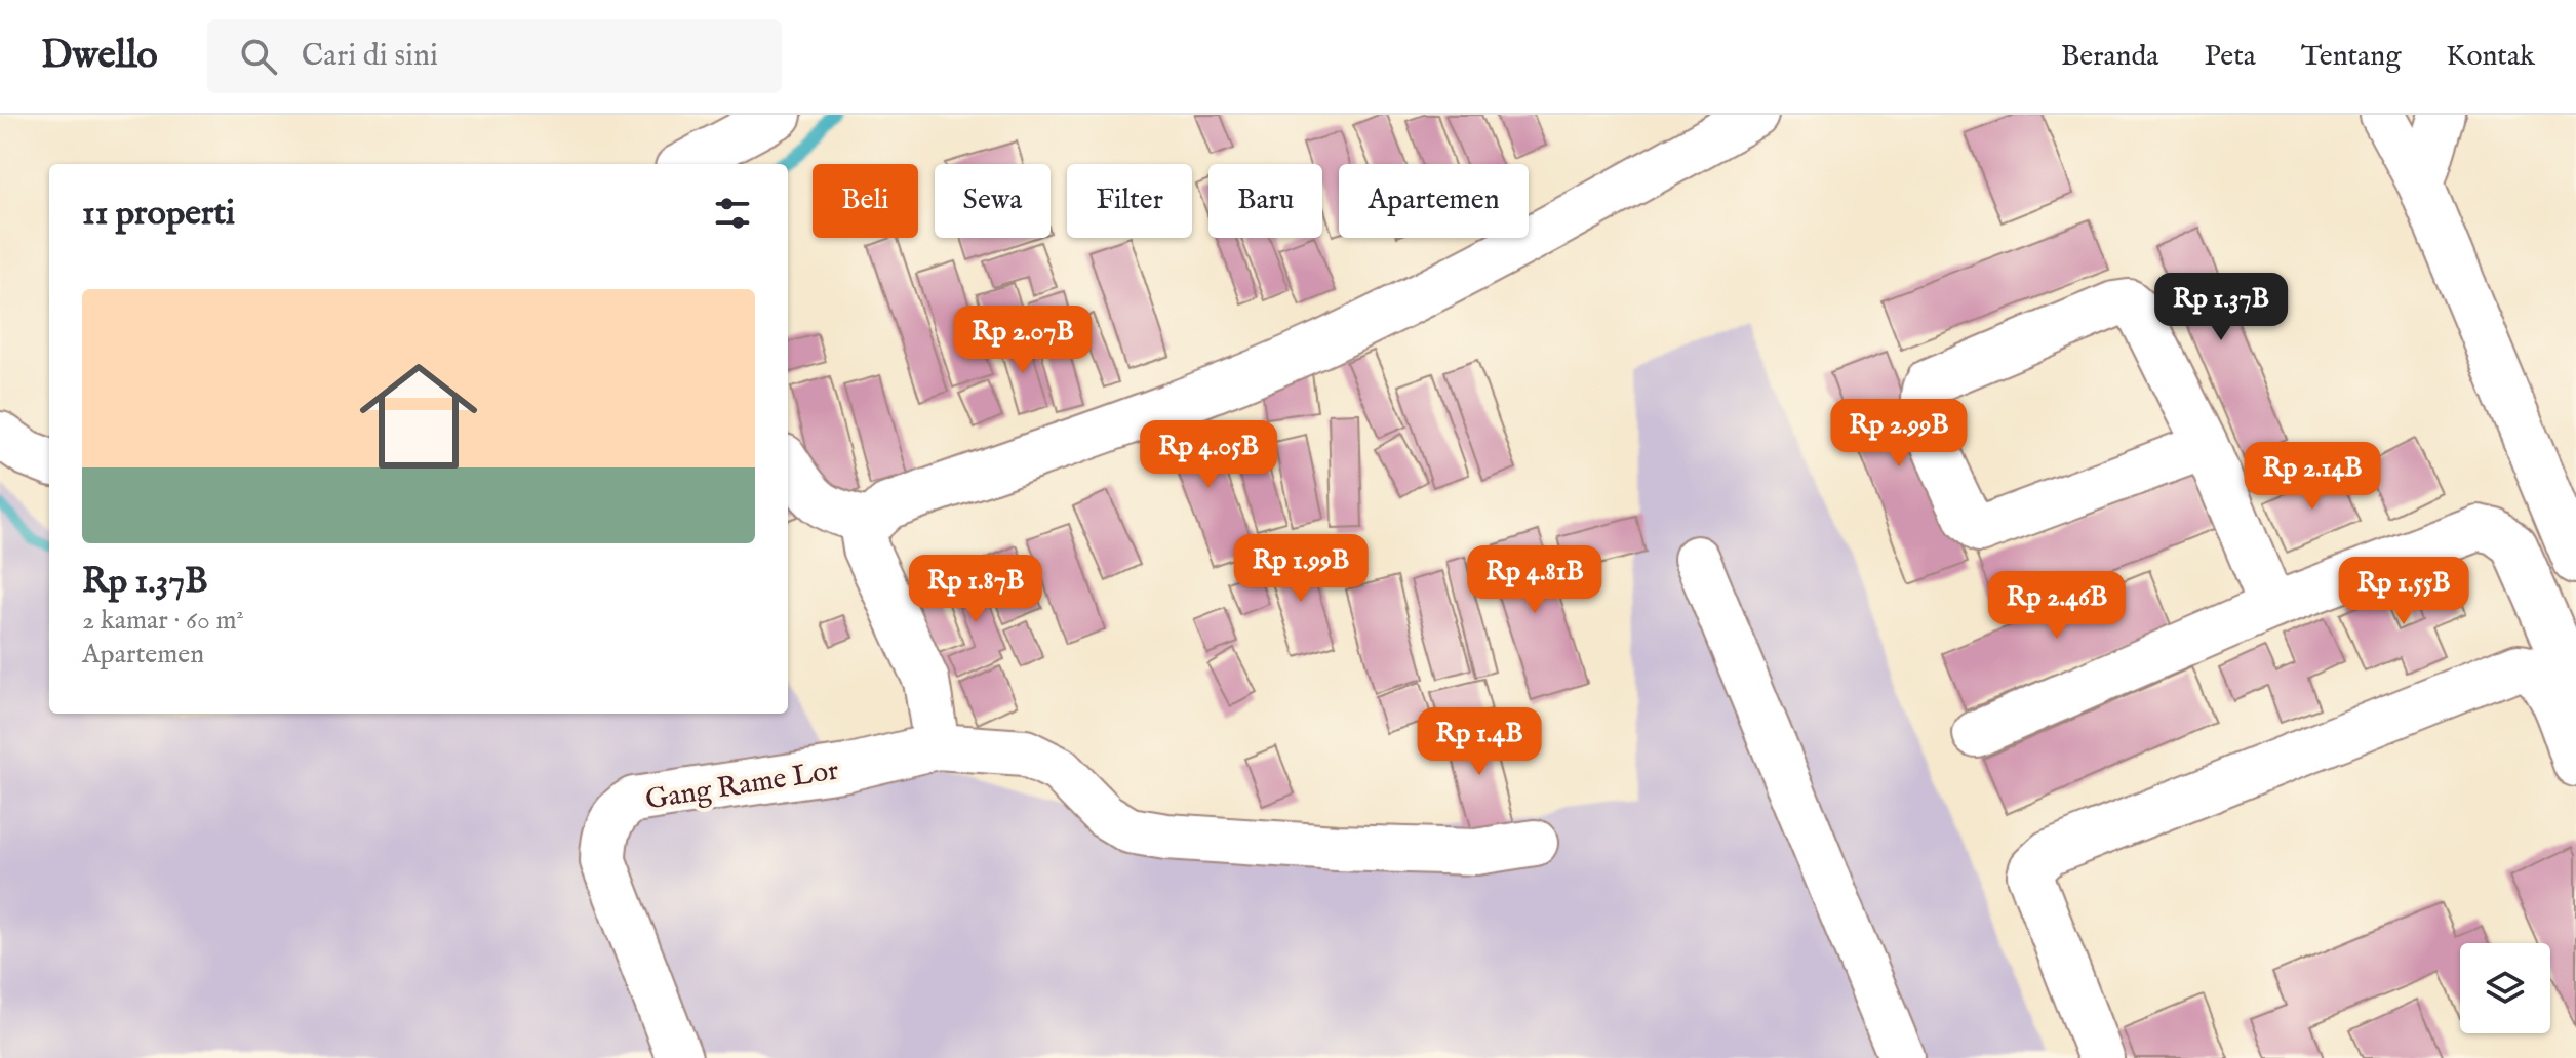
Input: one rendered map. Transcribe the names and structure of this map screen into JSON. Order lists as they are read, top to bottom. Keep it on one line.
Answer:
{"streets":{"street":["Gang Rame Lor"]},"page":{"header":"Dwello","search":"Cari di sini","nav":["Beranda","Peta","Tentang","Kontak"],"chip":["Beli","Sewa","Filter","Baru","Apartemen"],"heading":"11 properti","list":[{"name":"Rp 1.37B","note":"2 kamar · 60 m² · Apartemen"}],"price":["Rp 1.37B","Rp 2.07B","Rp 2.99B","Rp 4.05B","Rp 2.14B","Rp 1.99B","Rp 4.81B","Rp 1.87B","Rp 1.55B","Rp 2.46B","Rp 1.4B"]}}
